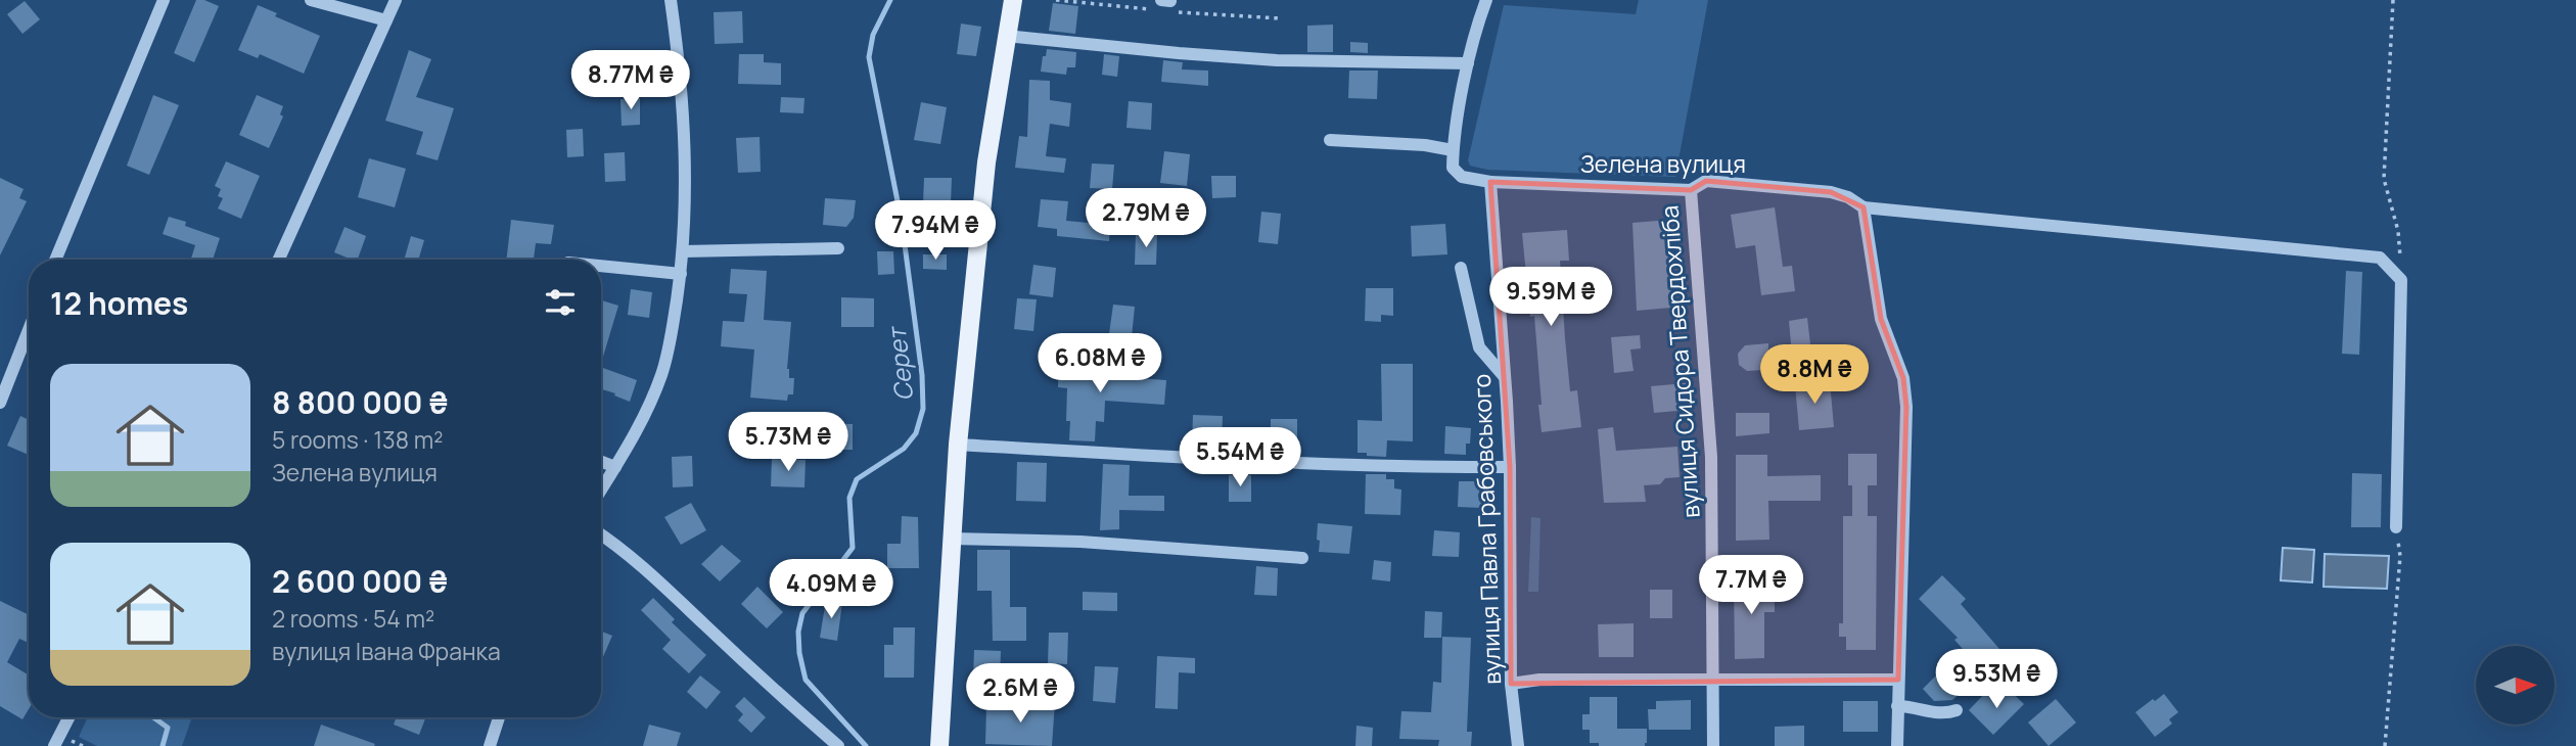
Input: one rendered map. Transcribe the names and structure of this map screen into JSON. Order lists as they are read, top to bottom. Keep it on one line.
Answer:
{"streets":{"street":["Зелена вулиця","вулиця Сидора Твердохліба","вулиця Павла Грабовського"]},"crossings":[["Зелена вулиця","вулиця Сидора Твердохліба"],["Зелена вулиця","вулиця Павла Грабовського"]],"water":["Серет"],"north":"right","page":{"price":["8.77M ₴","2.79M ₴","7.94M ₴","9.59M ₴","6.08M ₴","8.8M ₴","5.73M ₴","5.54M ₴","7.7M ₴","4.09M ₴","9.53M ₴","2.6M ₴"],"heading":"12 homes","list":[{"name":"8 800 000 ₴","note":"5 rooms · 138 m² · Зелена вулиця"},{"name":"2 600 000 ₴","note":"2 rooms · 54 m² · вулиця Івана Франка"}]}}
